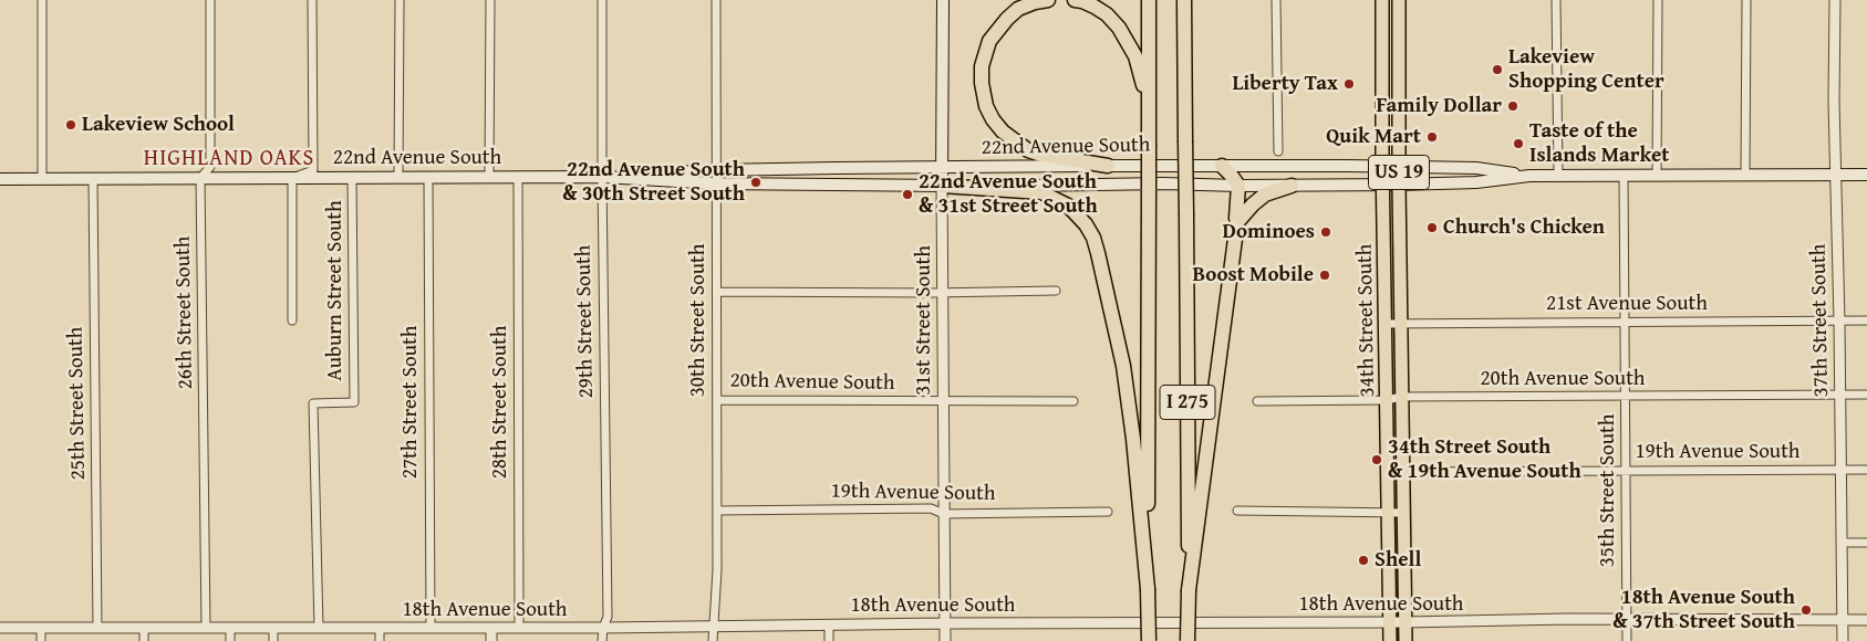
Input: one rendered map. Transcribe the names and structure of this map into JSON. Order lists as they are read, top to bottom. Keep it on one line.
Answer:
{"streets":{"highway":["US 19","34th Street South","I 275"],"main road":["22nd Avenue South","31st Street South"],"street":["Auburn Street South","21st Avenue South","26th Street South","30th Street South","37th Street South","29th Street South","20th Avenue South","27th Street South","28th Street South","25th Street South","19th Avenue South","35th Street South","18th Avenue South"]},"crossings":[["22nd Avenue South","Auburn Street South"],["22nd Avenue South","26th Street South"],["22nd Avenue South","30th Street South"],["22nd Avenue South","31st Street South"],["22nd Avenue South","34th Street South"],["22nd Avenue South","37th Street South"],["22nd Avenue South","29th Street South"],["22nd Avenue South","27th Street South"],["22nd Avenue South","28th Street South"],["22nd Avenue South","25th Street South"],["22nd Avenue South","35th Street South"],["Auburn Street South","18th Avenue South"],["21st Avenue South","34th Street South"],["21st Avenue South","37th Street South"],["21st Avenue South","35th Street South"],["26th Street South","18th Avenue South"],["30th Street South","20th Avenue South"],["30th Street South","19th Avenue South"],["30th Street South","18th Avenue South"],["31st Street South","20th Avenue South"],["31st Street South","19th Avenue South"],["31st Street South","18th Avenue South"],["34th Street South","20th Avenue South"],["34th Street South","19th Avenue South"],["34th Street South","18th Avenue South"],["37th Street South","20th Avenue South"],["37th Street South","19th Avenue South"],["37th Street South","18th Avenue South"],["29th Street South","18th Avenue South"],["20th Avenue South","35th Street South"],["27th Street South","18th Avenue South"],["28th Street South","18th Avenue South"],["25th Street South","18th Avenue South"],["19th Avenue South","35th Street South"],["35th Street South","18th Avenue South"]],"districts":["HIGHLAND OAKS"],"places":["Lakeview Shopping Center","Liberty Tax","Family Dollar","Lakeview School","Quik Mart","Taste of the Islands Market","22nd Avenue South & 30th Street South","22nd Avenue South & 31st Street South","Church's Chicken","Dominoes","Boost Mobile","34th Street South & 19th Avenue South","Shell","18th Avenue South & 37th Street South"]}
